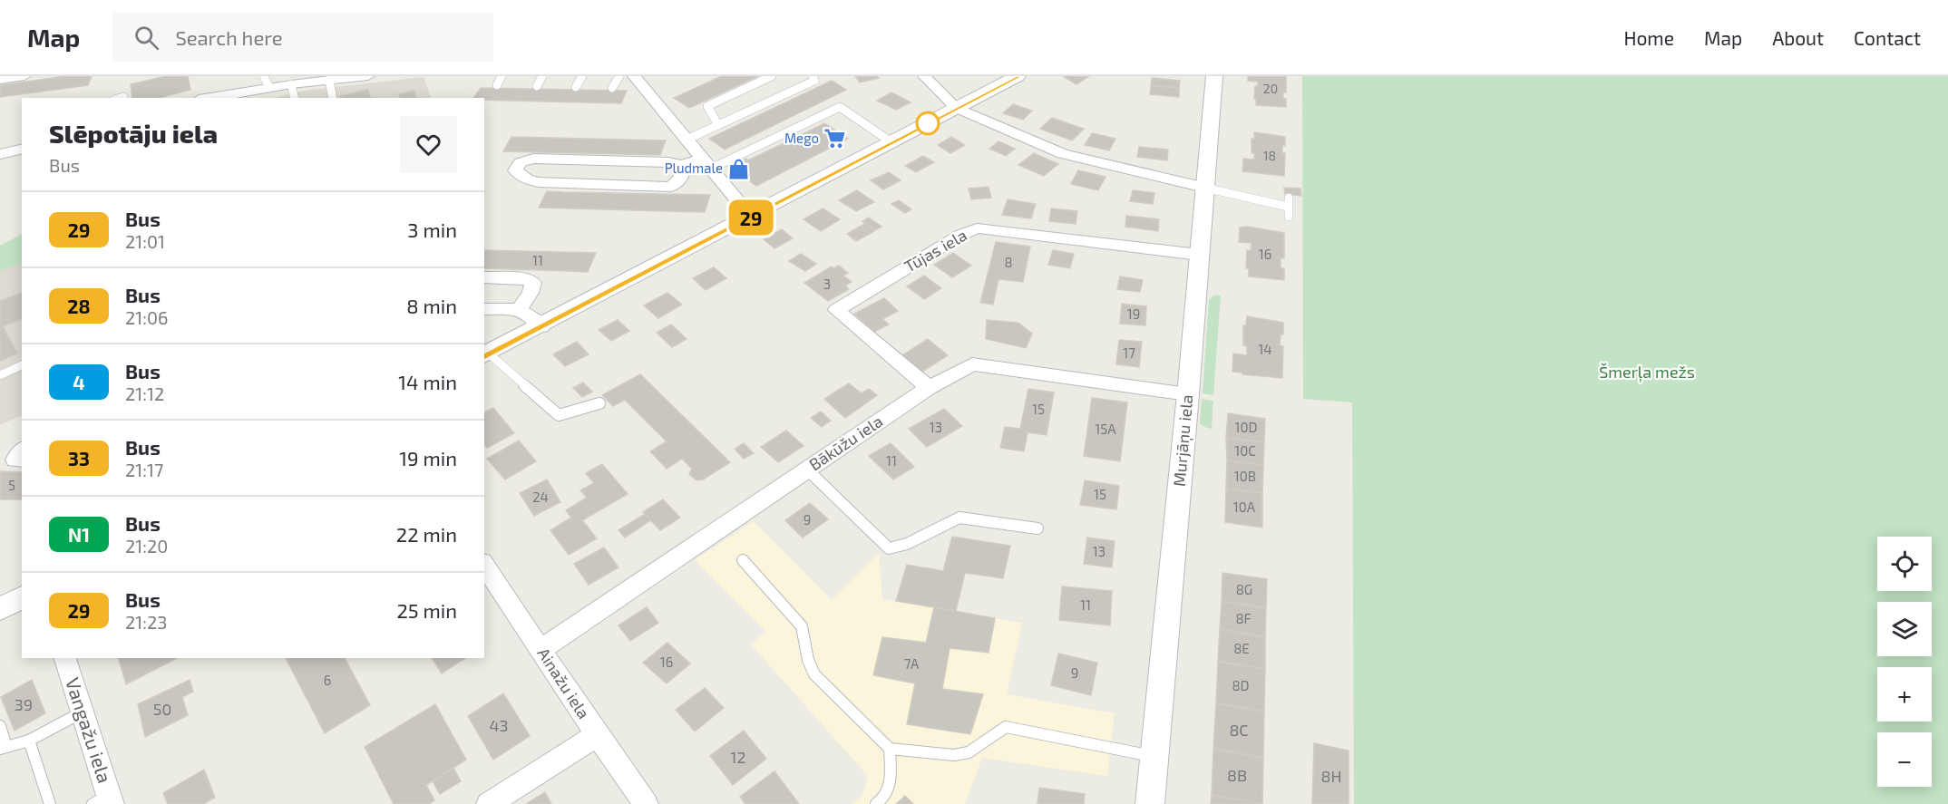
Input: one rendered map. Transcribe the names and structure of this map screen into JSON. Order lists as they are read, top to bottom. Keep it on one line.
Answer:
{"streets":{"street":["Tūjas iela","Murjāņu iela","Bākūžu iela","Ainažu iela","Vangažu iela"]},"crossings":[["Tūjas iela","Murjāņu iela"],["Tūjas iela","Bākūžu iela"],["Murjāņu iela","Bākūžu iela"],["Bākūžu iela","Ainažu iela"]],"parks":["Šmerļa mežs"],"places":{"supermarket":["Mego"],"shop":["Pludmale"]},"lines":["bus line 29"],"house_numbers":["20","18","16","11","8","3","19","14","17","15","13","10D","15A","10C","11","10B","5","15","24","10A","9","13","8G","11","8F","8E","16","7A","9","6","8D","39","50","43","8C","12","8B","8H"],"page":{"header":"Map","search":"Search here","nav":["Home","Map","About","Contact"],"on_map":"29","heading":["Slēpotāju iela","Bus"],"list":[{"mark":"29","name":"Bus","note":"21:01","value":"3 min"},{"mark":"28","name":"Bus","note":"21:06","value":"8 min"},{"mark":"4","name":"Bus","note":"21:12","value":"14 min"},{"mark":"33","name":"Bus","note":"21:17","value":"19 min"},{"mark":"N1","name":"Bus","note":"21:20","value":"22 min"},{"mark":"29","name":"Bus","note":"21:23","value":"25 min"}],"map_buttons":["+","−"]}}
